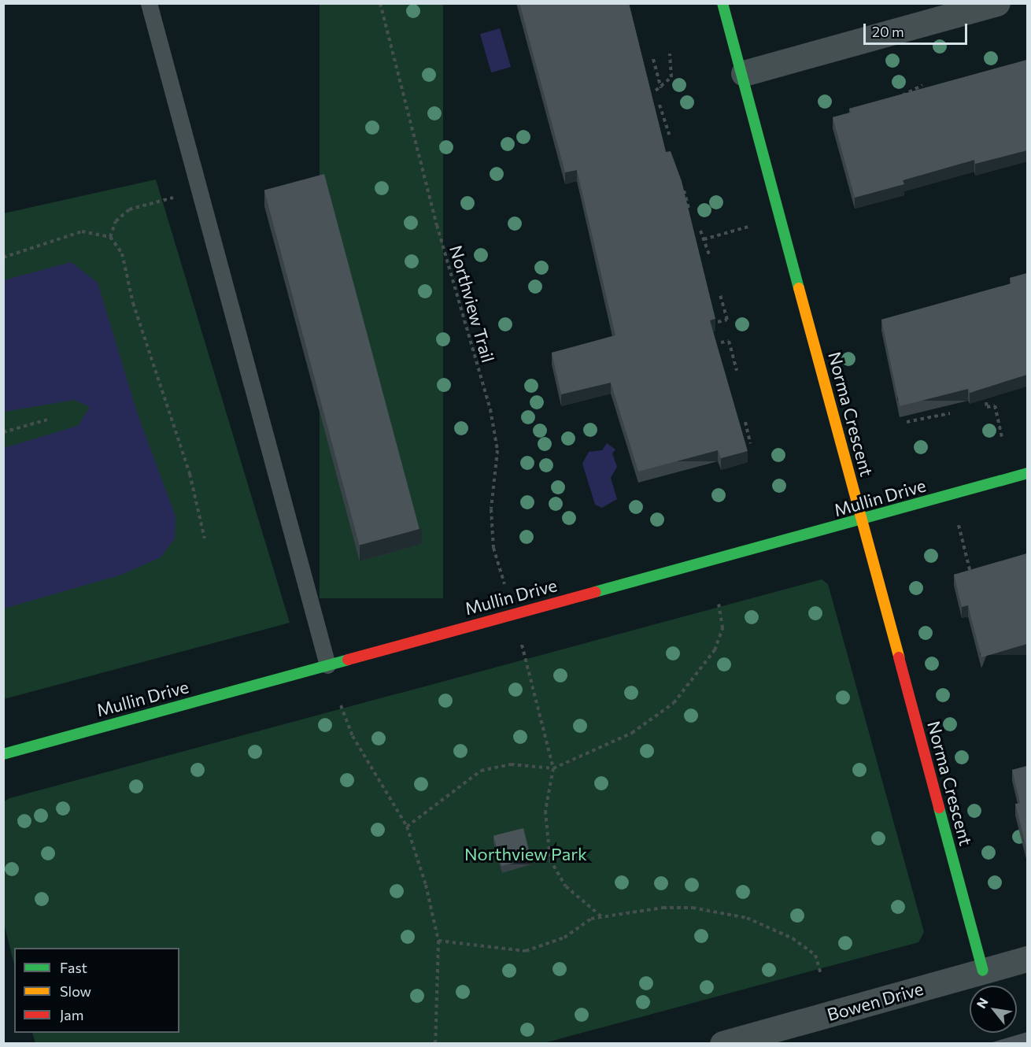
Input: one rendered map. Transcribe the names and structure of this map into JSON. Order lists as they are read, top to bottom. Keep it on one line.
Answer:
{"streets":{"street":["Norma Crescent","Mullin Drive","Bowen Drive"],"path":["Northview Trail"]},"crossings":[["Northview Trail","Mullin Drive"],["Norma Crescent","Mullin Drive"],["Norma Crescent","Bowen Drive"]],"parks":["Northview Park"],"legend":["Fast","Slow","Jam"],"scale_bar":"20 m","north":"top left"}
